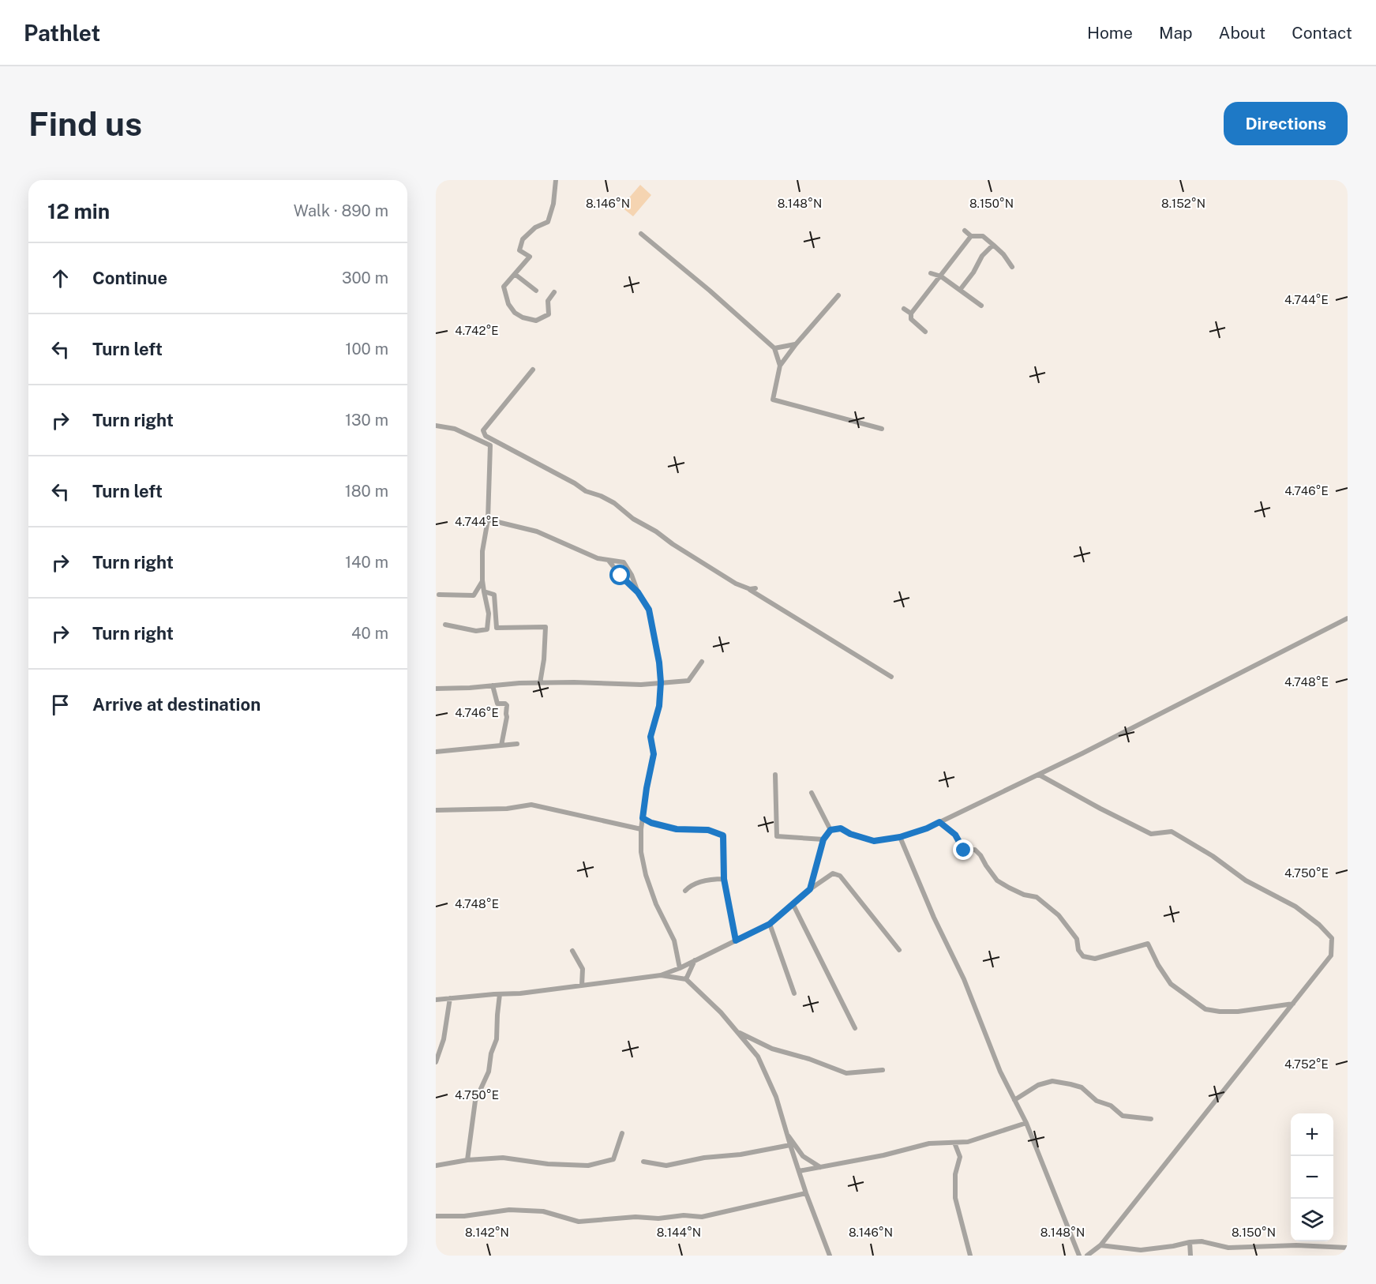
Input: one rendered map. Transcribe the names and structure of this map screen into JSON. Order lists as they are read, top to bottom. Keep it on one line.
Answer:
{"page":{"header":"Pathlet","nav":["Home","Map","About","Contact"],"buttons":"Directions","title":"Find us","heading":["12 min","Walk · 890 m"],"list":[["Continue","300 m"],["Turn left","100 m"],["Turn right","130 m"],["Turn left","180 m"],["Turn right","140 m"],["Turn right","40 m"],"Arrive at destination"],"map_buttons":["+","−"]},"coordinates":["8.146°N","8.148°N","8.150°N","8.152°N","4.744°E","4.742°E","4.746°E","4.748°E","4.750°E","4.752°E","8.142°N","8.144°N"]}
